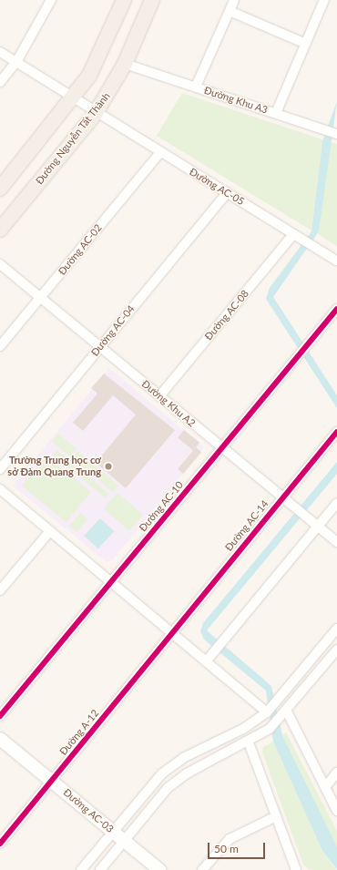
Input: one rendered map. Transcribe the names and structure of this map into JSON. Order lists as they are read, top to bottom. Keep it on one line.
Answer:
{"streets":{"main road":["Đường Nguyễn Tất Thành"],"street":["Đường Khu A3","Đường AC-05","Đường AC-02","Đường AC-08","Đường AC-04","Đường Khu A2","Đường AC-10","Đường AC-14","Đường A-12","Đường AC-03"]},"crossings":[["Đường Khu A3","Đường Nguyễn Tất Thành"],["Đường Nguyễn Tất Thành","Đường AC-05"],["Đường AC-05","Đường AC-02"],["Đường AC-05","Đường AC-08"],["Đường AC-05","Đường AC-04"],["Đường AC-02","Đường Khu A2"],["Đường AC-08","Đường Khu A2"],["Đường AC-04","Đường Khu A2"],["Đường Khu A2","Đường AC-10"],["Đường Khu A2","Đường AC-14"],["Đường AC-14","Đường A-12"],["Đường A-12","Đường AC-03"]],"places":["Trường Trung học cơ sở Đàm Quang Trung"],"scale_bar":"50 m"}
